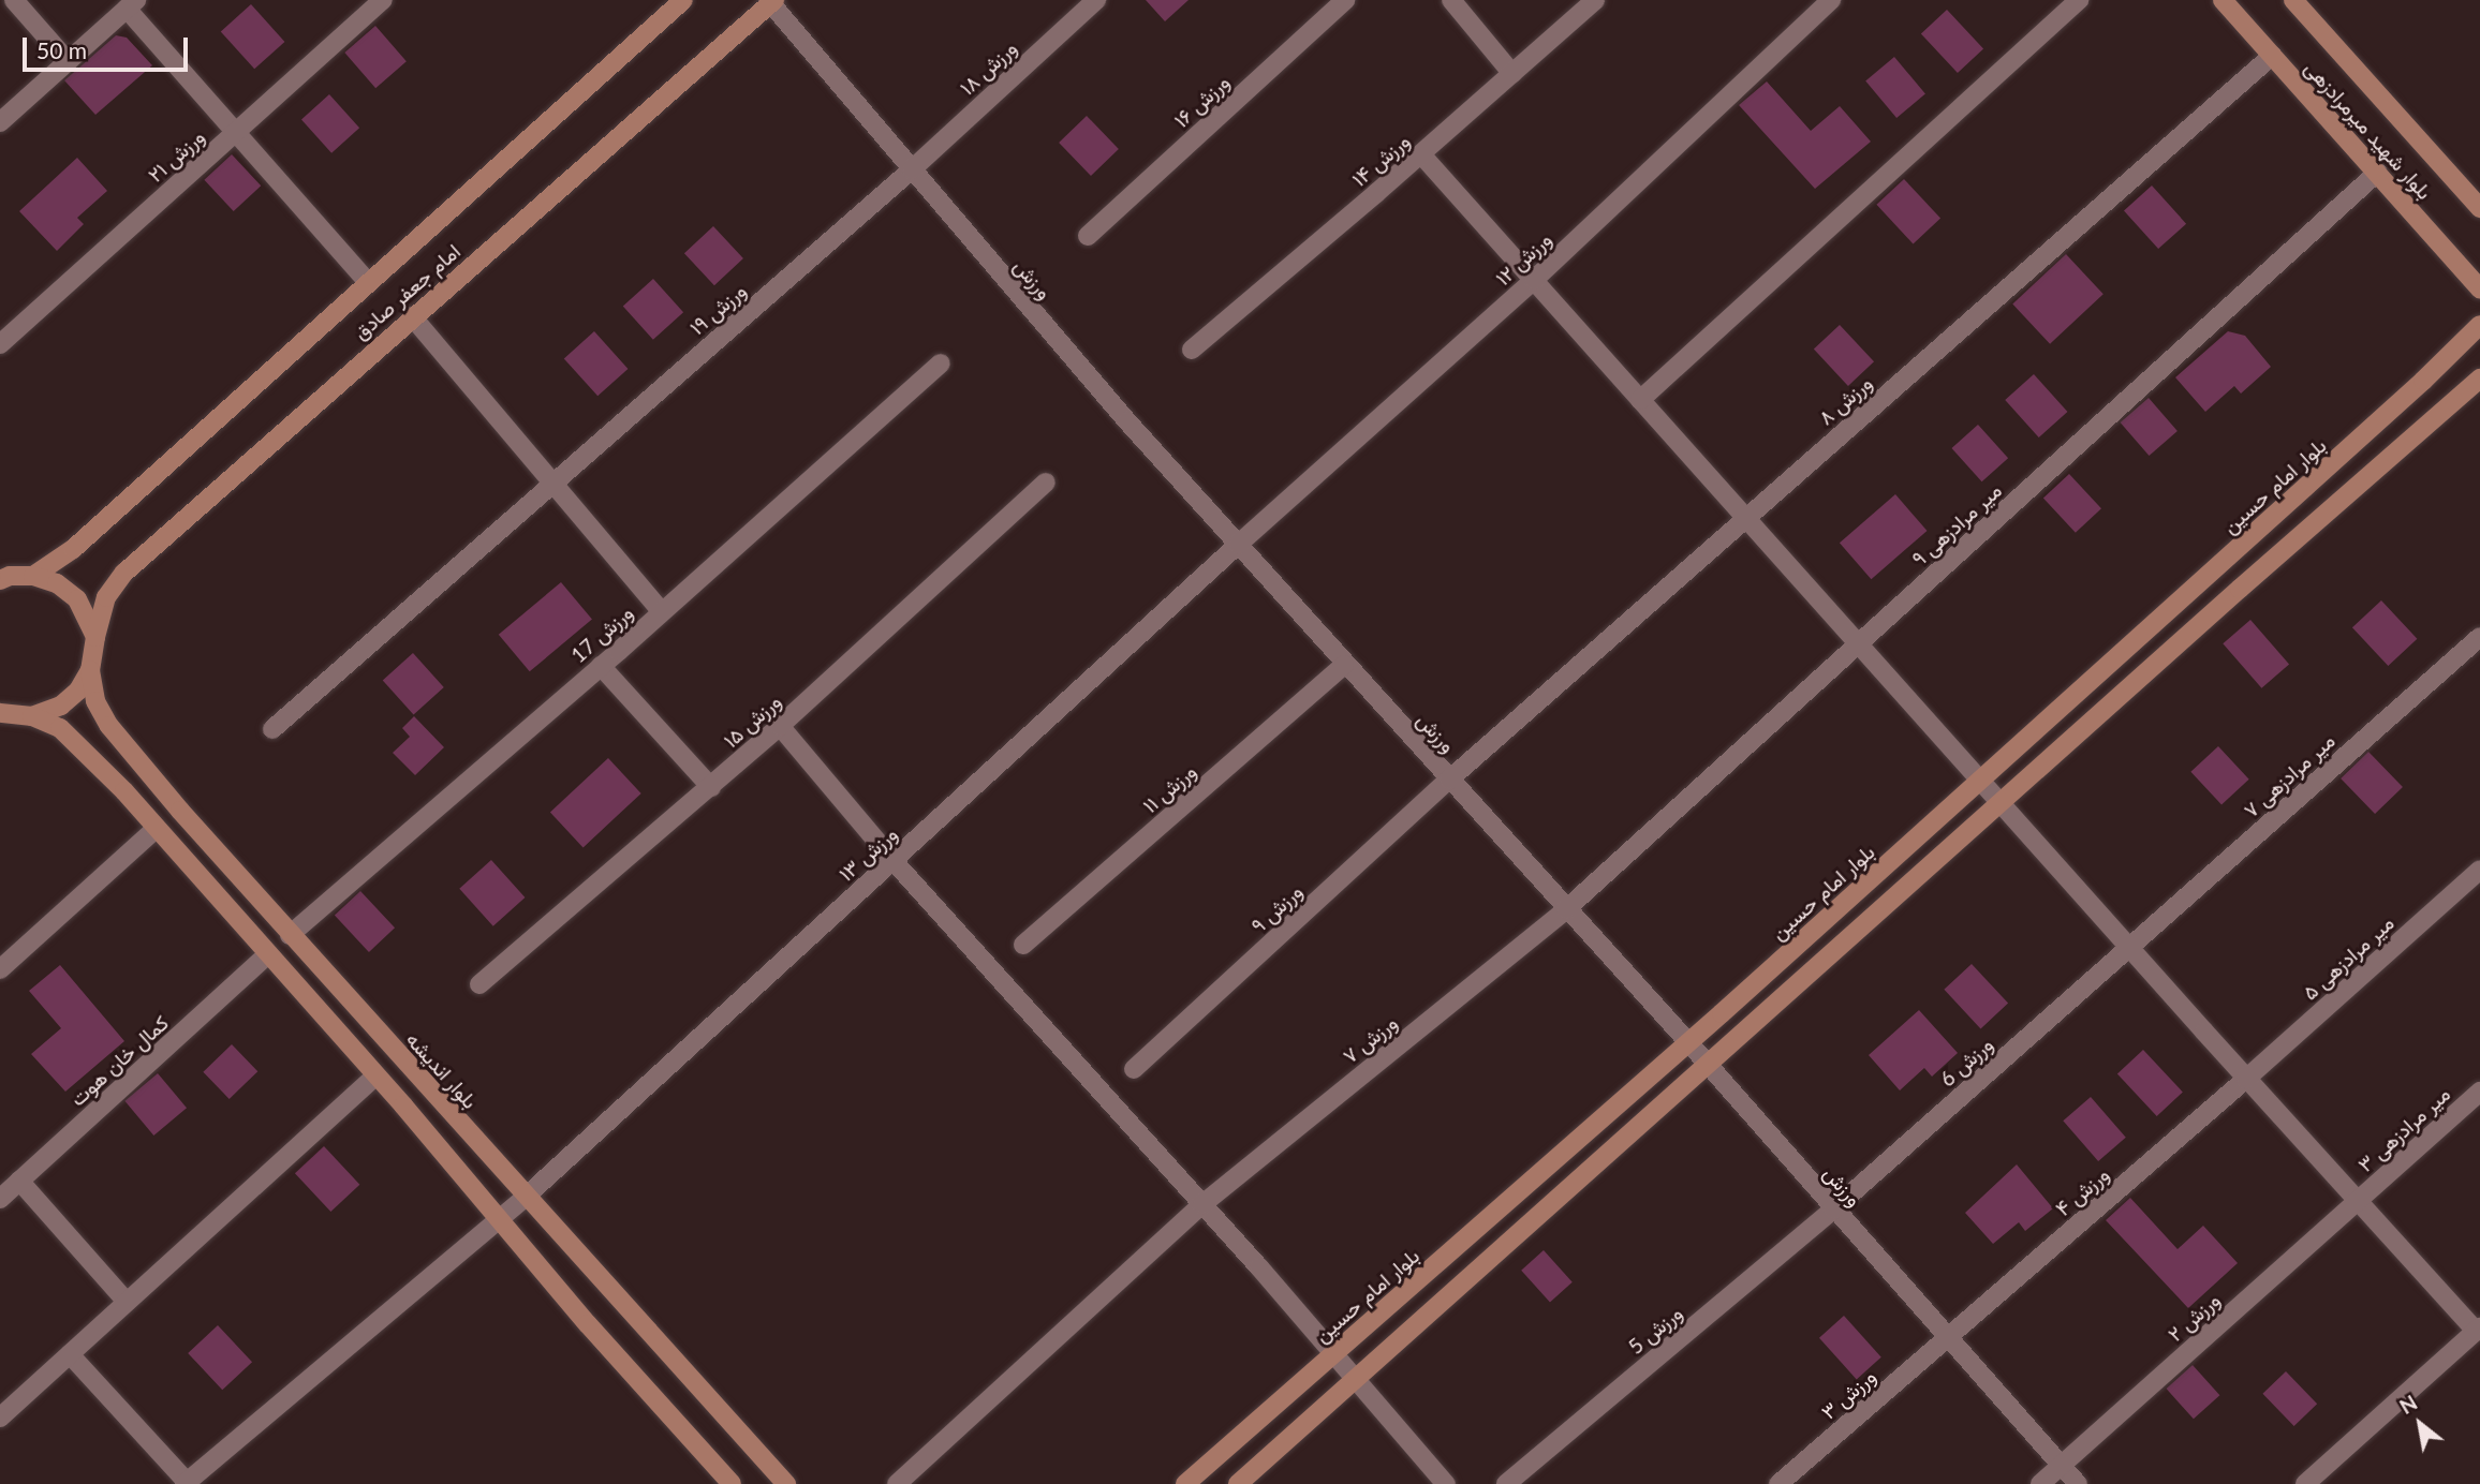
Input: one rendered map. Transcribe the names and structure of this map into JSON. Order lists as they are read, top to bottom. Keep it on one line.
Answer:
{"streets":{"street":["ورزش ۱۸","ورزش ۱۶","بلوار شهید میرمرادزهی","ورزش ۲۱","ورزش ۱۴","ورزش ۱۲","ورزش","امام جعفر صادق","ورزش ۱۹","ورزش ۸","بلوار امام حسین","میر مرادزهی ۹","ورزش 17","ورزش ۱۵","میر مرادزهی ۷","ورزش ۱۱","ورزش ۱۳","ورزش ۹","میر مرادزهی ۵","ورزش ۷","کمال خان هوت","ورزش 6","بلوار اندیشه","میر مرادزهی ۳","ورزش ۴","ورزش ۲","ورزش 5","ورزش ۳"]},"crossings":[["ورزش ۱۸","ورزش"],["ورزش ۱۸","ورزش ۱۹"],["بلوار شهید میرمرادزهی","ورزش ۸"],["بلوار شهید میرمرادزهی","میر مرادزهی ۹"],["ورزش ۱۲","ورزش"],["ورزش ۱۲","ورزش ۱۳"],["ورزش","امام جعفر صادق"],["ورزش","ورزش ۱۹"],["ورزش","ورزش ۸"],["ورزش","بلوار امام حسین"],["ورزش","میر مرادزهی ۹"],["ورزش","ورزش ۱۱"],["ورزش","ورزش ۱۳"],["ورزش","ورزش ۹"],["ورزش","ورزش ۷"],["ورزش","ورزش 6"],["ورزش","ورزش ۴"],["ورزش","ورزش ۲"],["ورزش","ورزش 5"],["ورزش","ورزش ۳"],["امام جعفر صادق","بلوار اندیشه"],["ورزش ۸","ورزش ۹"],["میر مرادزهی ۹","ورزش ۷"],["ورزش 17","بلوار اندیشه"],["میر مرادزهی ۷","ورزش 6"],["ورزش ۱۳","بلوار اندیشه"],["میر مرادزهی ۵","ورزش ۴"],["ورزش 6","ورزش 5"],["میر مرادزهی ۳","ورزش ۲"],["ورزش ۴","ورزش ۳"]],"scale_bar":"50 m","north":"top left"}
